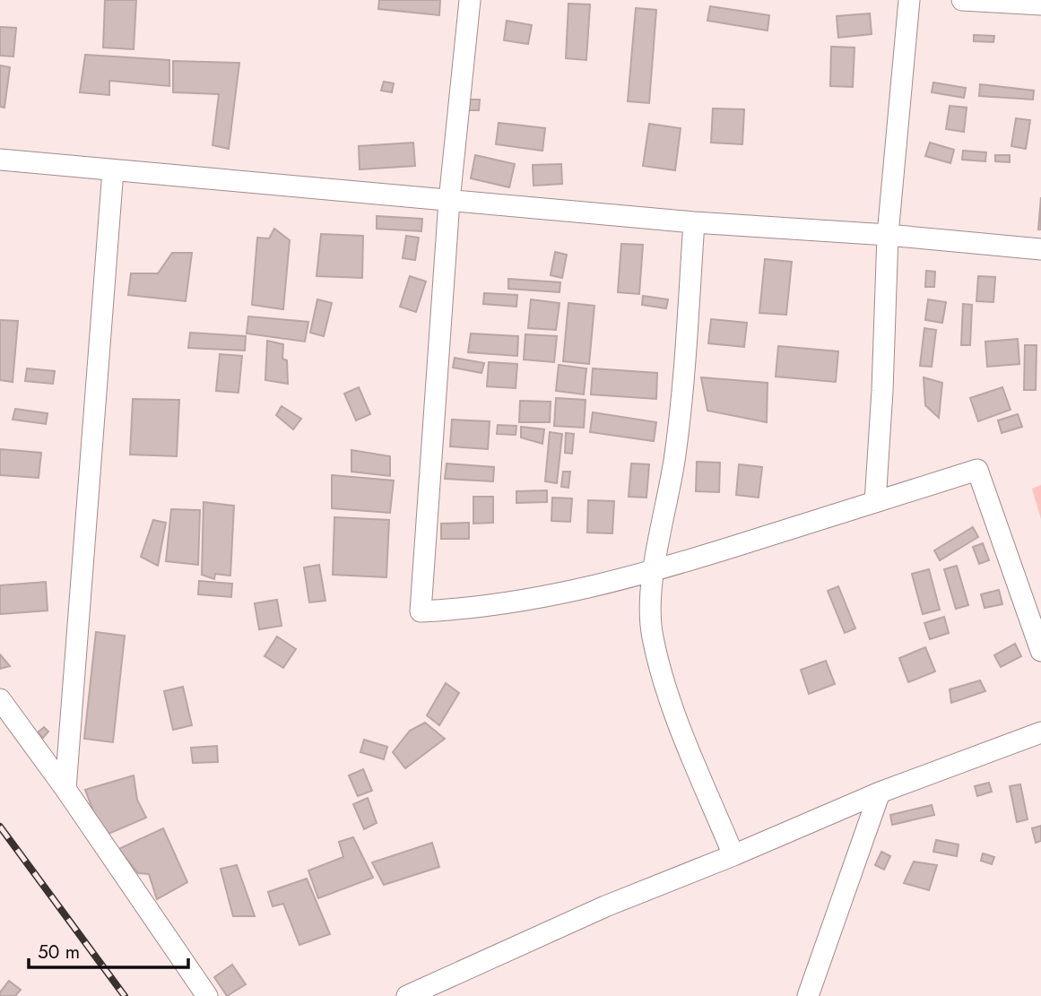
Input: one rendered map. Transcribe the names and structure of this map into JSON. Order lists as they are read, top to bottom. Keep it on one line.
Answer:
{"scale_bar":"50 m"}
